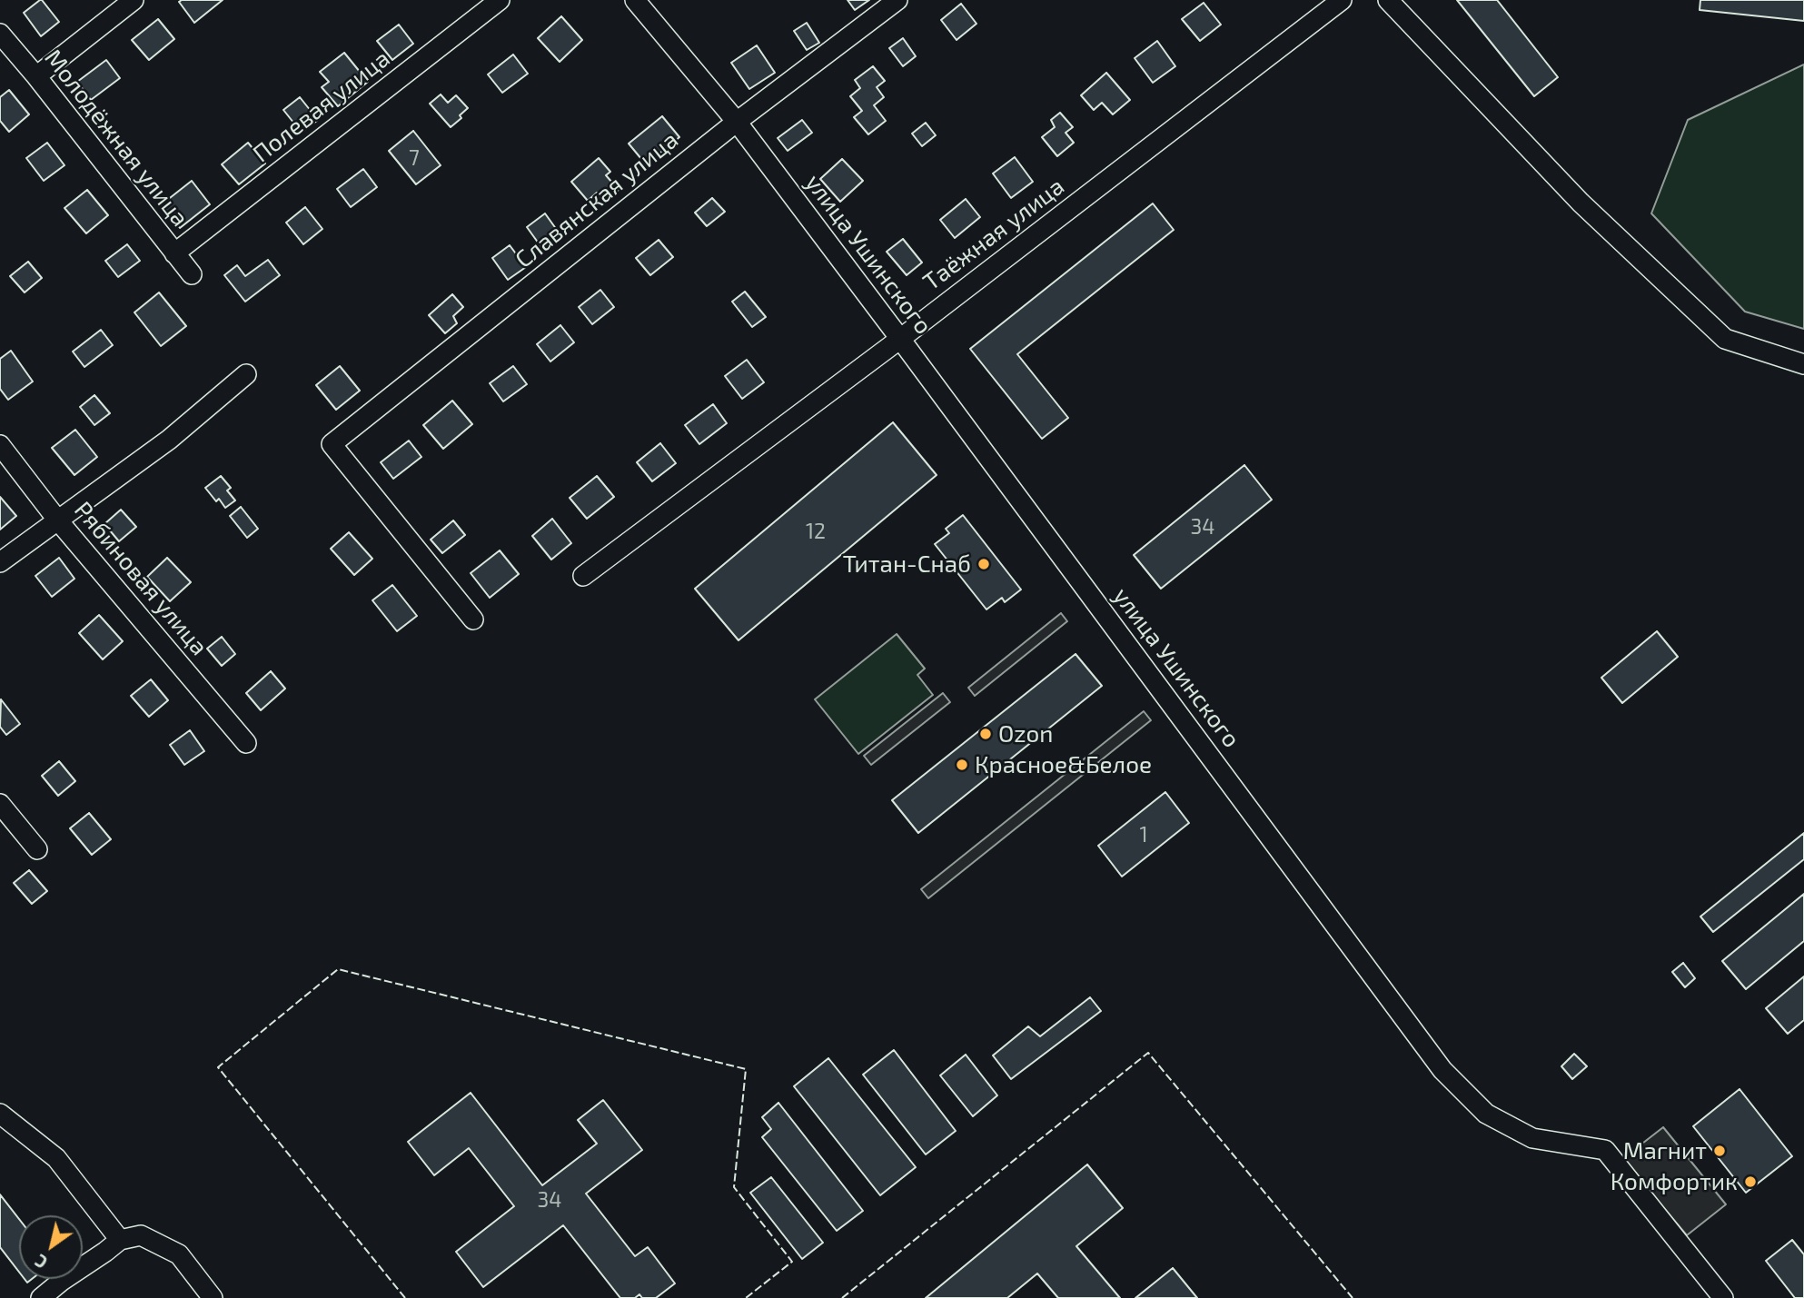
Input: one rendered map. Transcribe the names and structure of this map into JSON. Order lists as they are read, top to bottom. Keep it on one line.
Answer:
{"streets":{"street":["Полевая улица","Молодёжная улица","Славянская улица","Таёжная улица","улица Ушинского","Рябиновая улица"]},"crossings":[["Полевая улица","Молодёжная улица"],["Славянская улица","улица Ушинского"],["Таёжная улица","улица Ушинского"]],"places":["Титан-Снаб","Ozon","Красное&Белое","Магнит","Комфортик"],"house_numbers":["7","34","12","1","34"],"north":"bottom left"}
